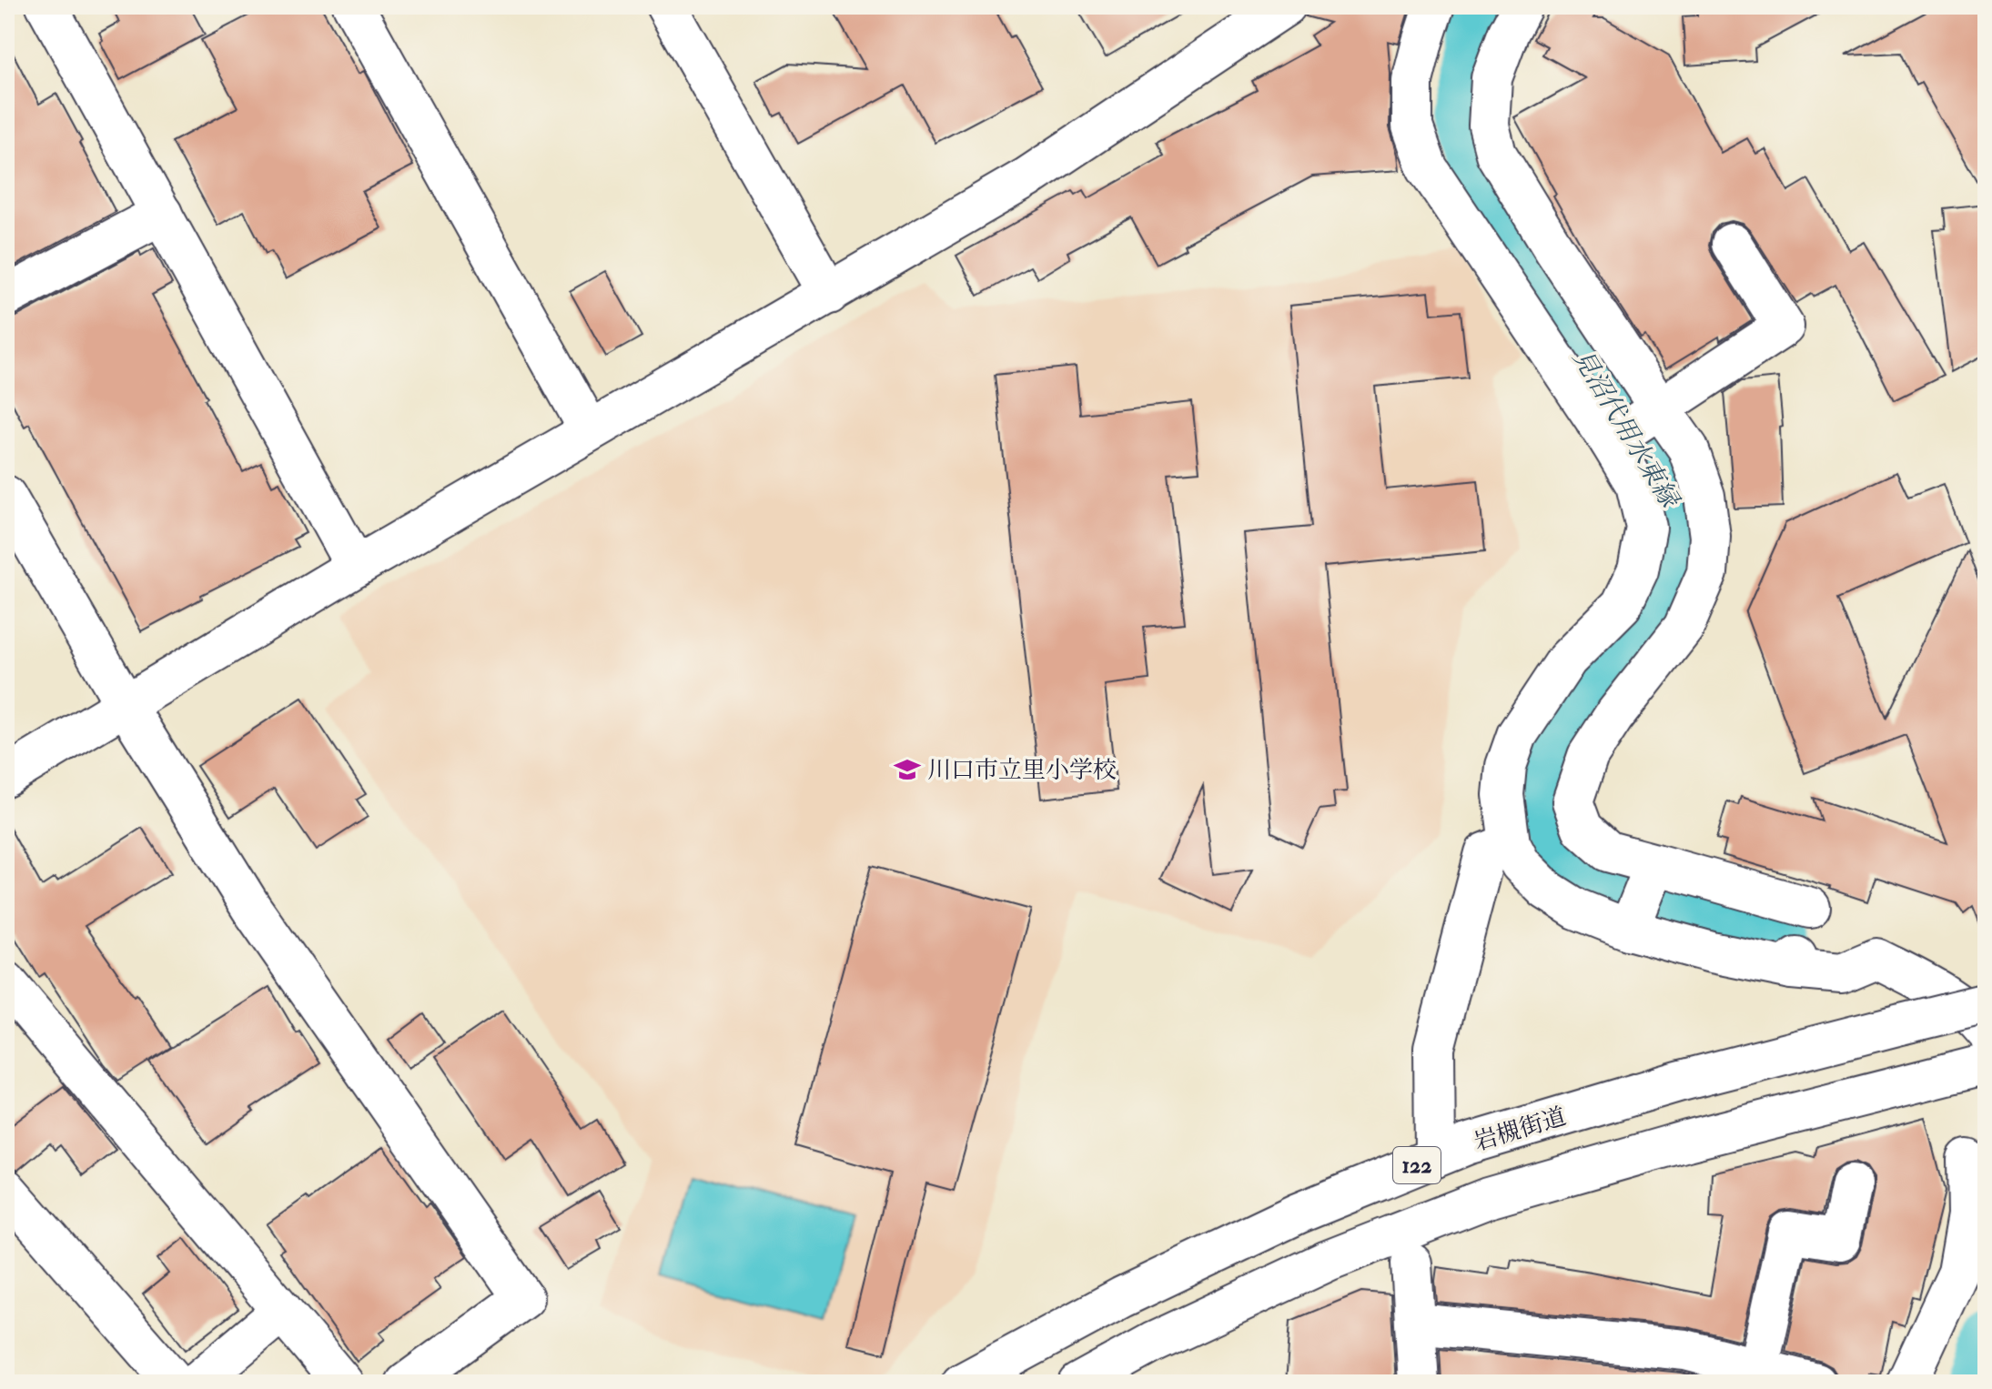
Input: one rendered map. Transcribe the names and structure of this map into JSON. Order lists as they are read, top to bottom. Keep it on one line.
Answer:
{"streets":{"main road":["岩槻街道","122"]},"water":["見沼代用水東縁"],"places":{"school or university":["川口市立里小学校"]}}
